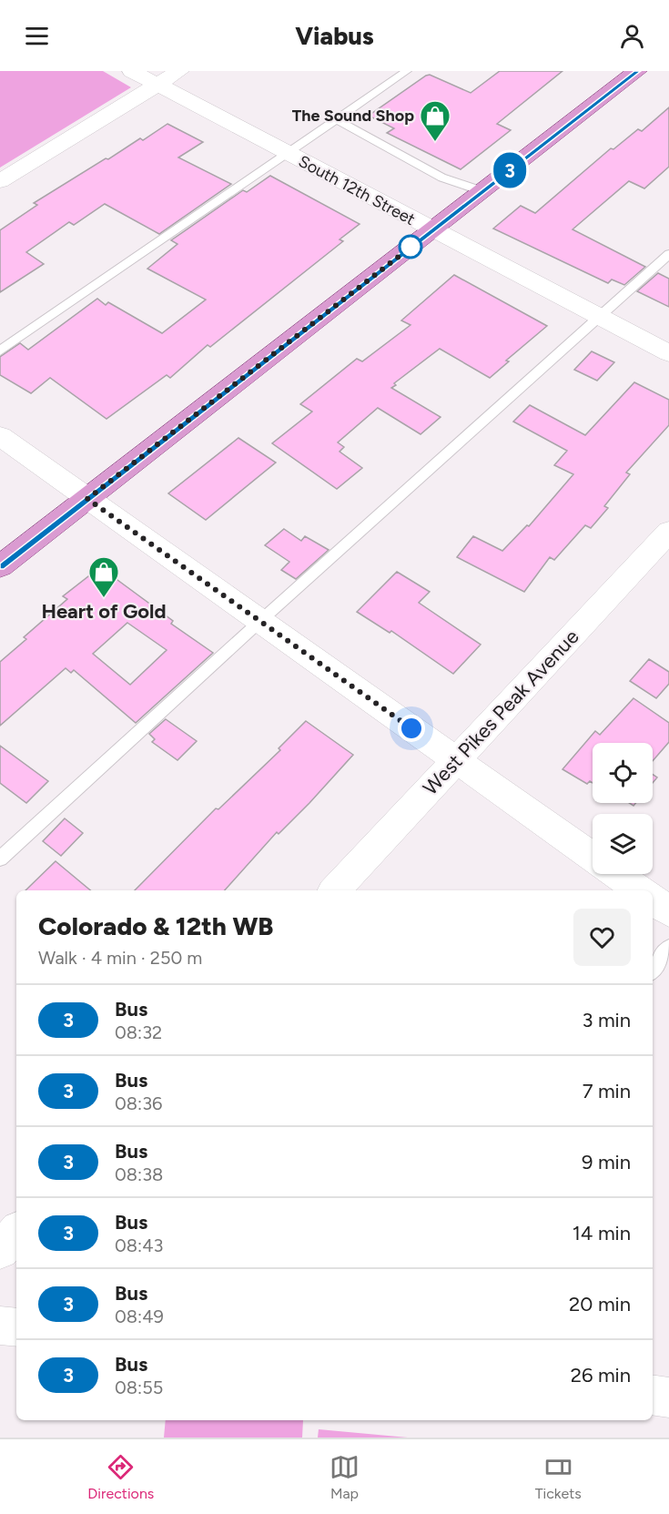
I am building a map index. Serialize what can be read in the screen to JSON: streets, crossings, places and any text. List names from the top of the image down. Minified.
{"streets":{"street":["South 12th Street","West Pikes Peak Avenue"]},"places":{"shop":["The Sound Shop","Heart of Gold"]},"lines":["bus line 3"],"page":{"header":"Viabus","on_map":"3","heading":["Colorado & 12th WB","Walk · 4 min · 250 m"],"list":[{"mark":"3","name":"Bus","note":"08:32","value":"3 min"},{"mark":"3","name":"Bus","note":"08:36","value":"7 min"},{"mark":"3","name":"Bus","note":"08:38","value":"9 min"},{"mark":"3","name":"Bus","note":"08:43","value":"14 min"},{"mark":"3","name":"Bus","note":"08:49","value":"20 min"},{"mark":"3","name":"Bus","note":"08:55","value":"26 min"}],"tabs":["Directions","Map","Tickets"]}}
